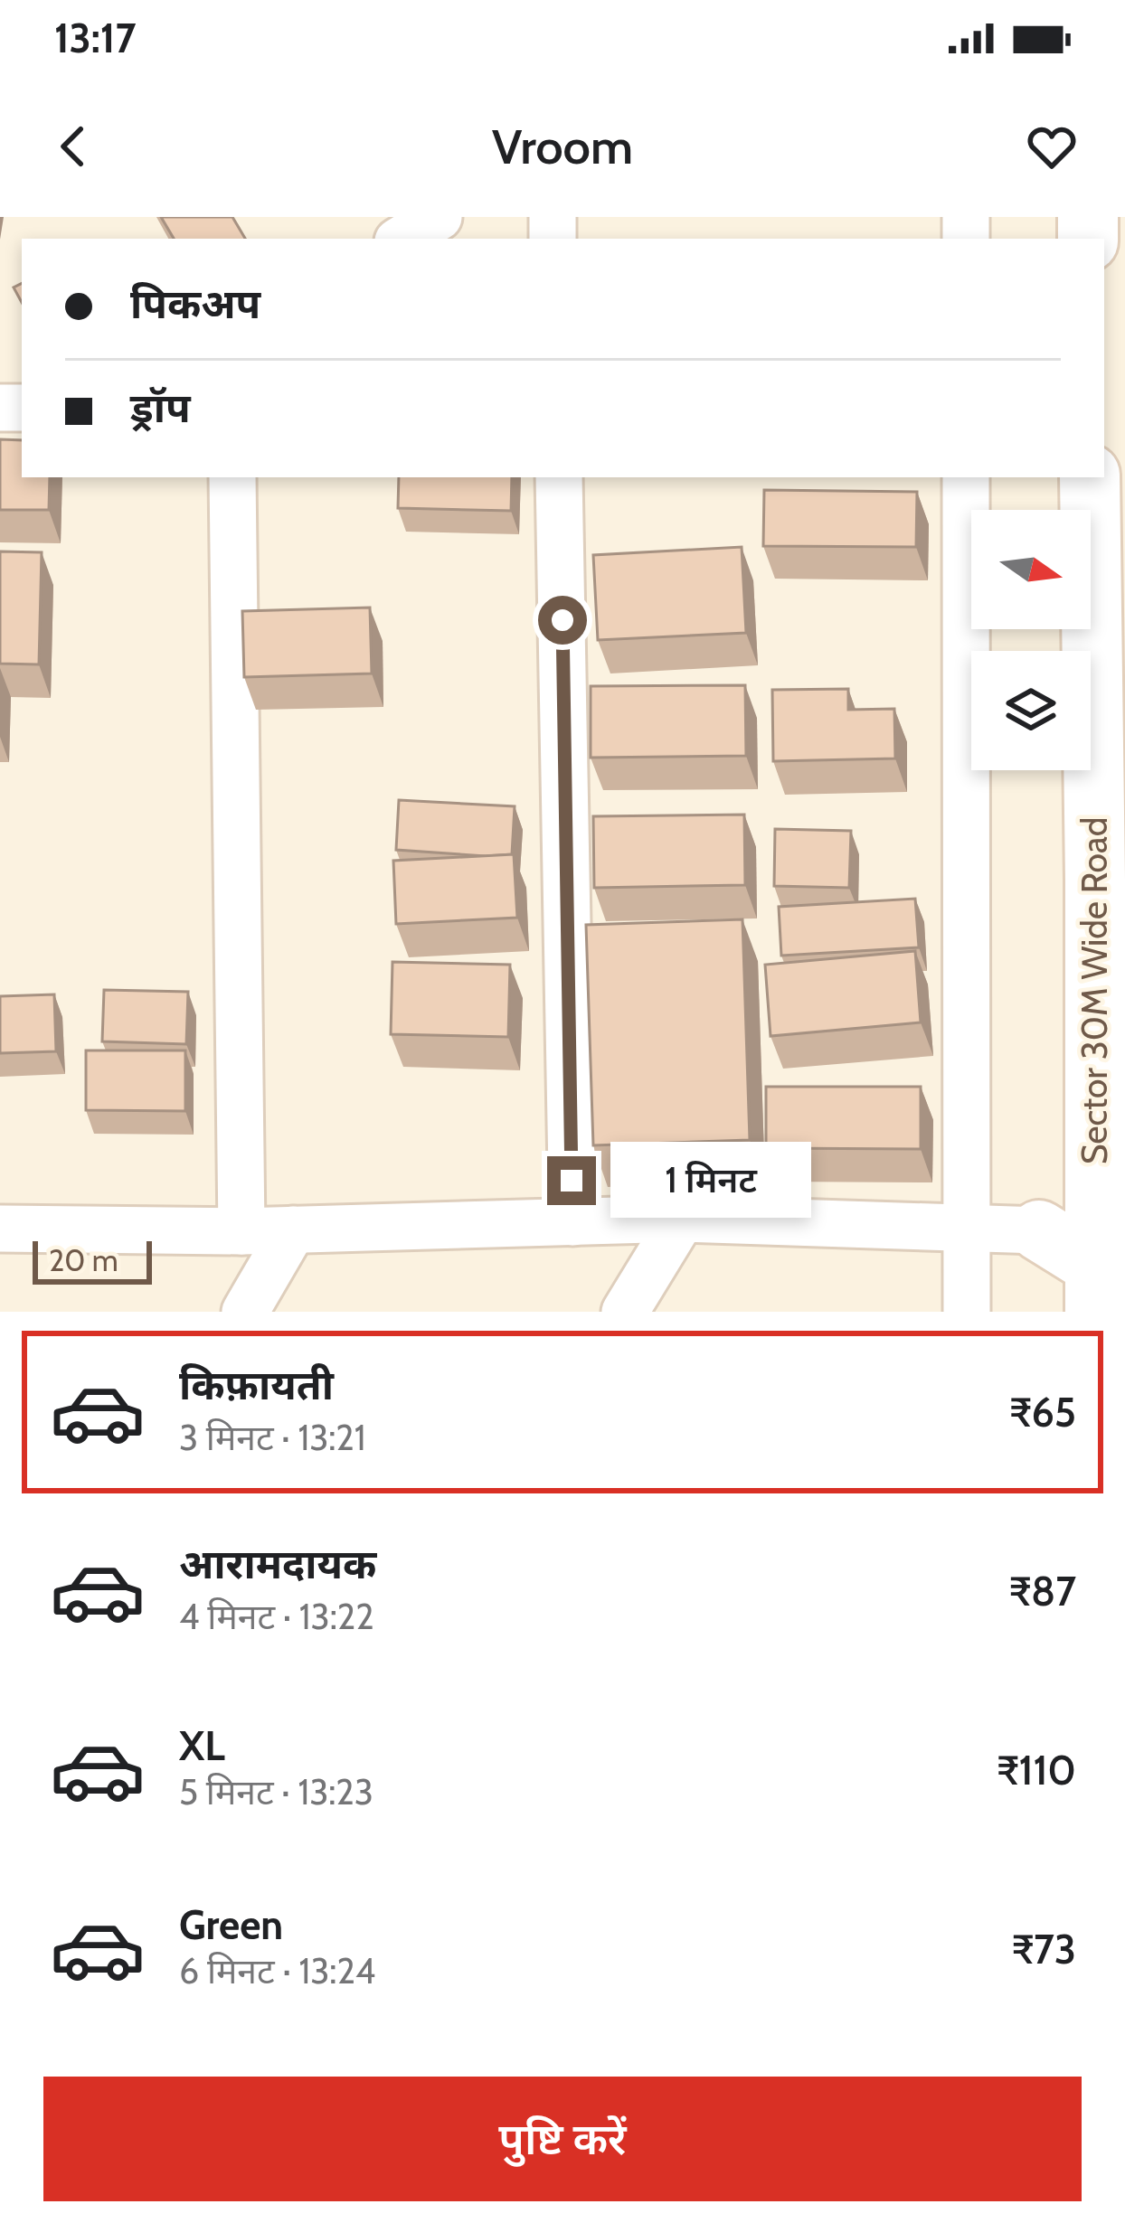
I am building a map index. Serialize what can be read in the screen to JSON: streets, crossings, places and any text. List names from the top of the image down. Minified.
{"streets":{"main road":["Sector 30M Wide Road"]},"scale_bar":"20 m","north":"right","page":{"status":"13:17","header":"Vroom","banner":["पिकअप","ड्रॉप"],"bubble":"1 मिनट","scale":"20 m","list":[{"name":"किफ़ायती","note":"3 मिनट · 13:21","value":"₹65"},{"name":"आरामदायक","note":"4 मिनट · 13:22","value":"₹87"},{"name":"XL","note":"5 मिनट · 13:23","value":"₹110"},{"name":"Green","note":"6 मिनट · 13:24","value":"₹73"}],"buttons":"पुष्टि करें"}}
